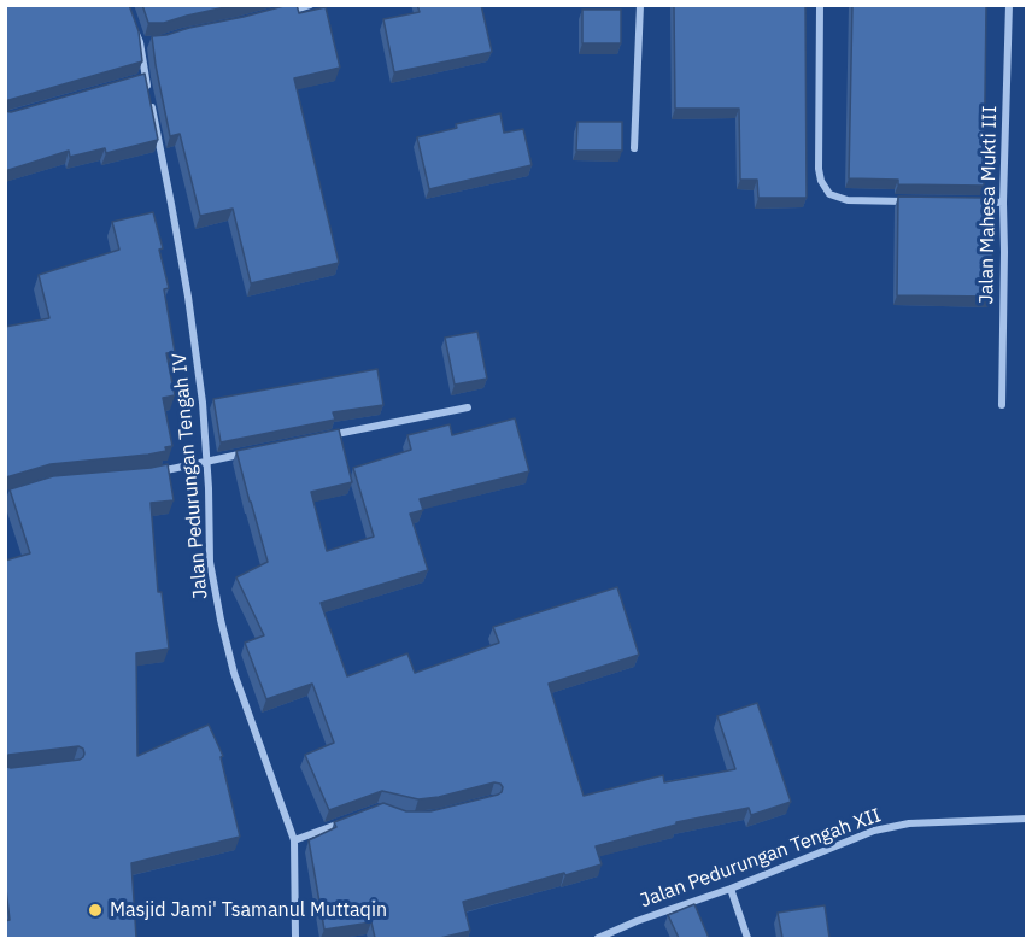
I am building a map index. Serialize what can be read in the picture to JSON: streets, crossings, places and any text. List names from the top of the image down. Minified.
{"streets":{"street":["Jalan Mahesa Mukti III","Jalan Pedurungan Tengah IV","Jalan Pedurungan Tengah XII"]},"places":["Masjid Jami' Tsamanul Muttaqin"]}
